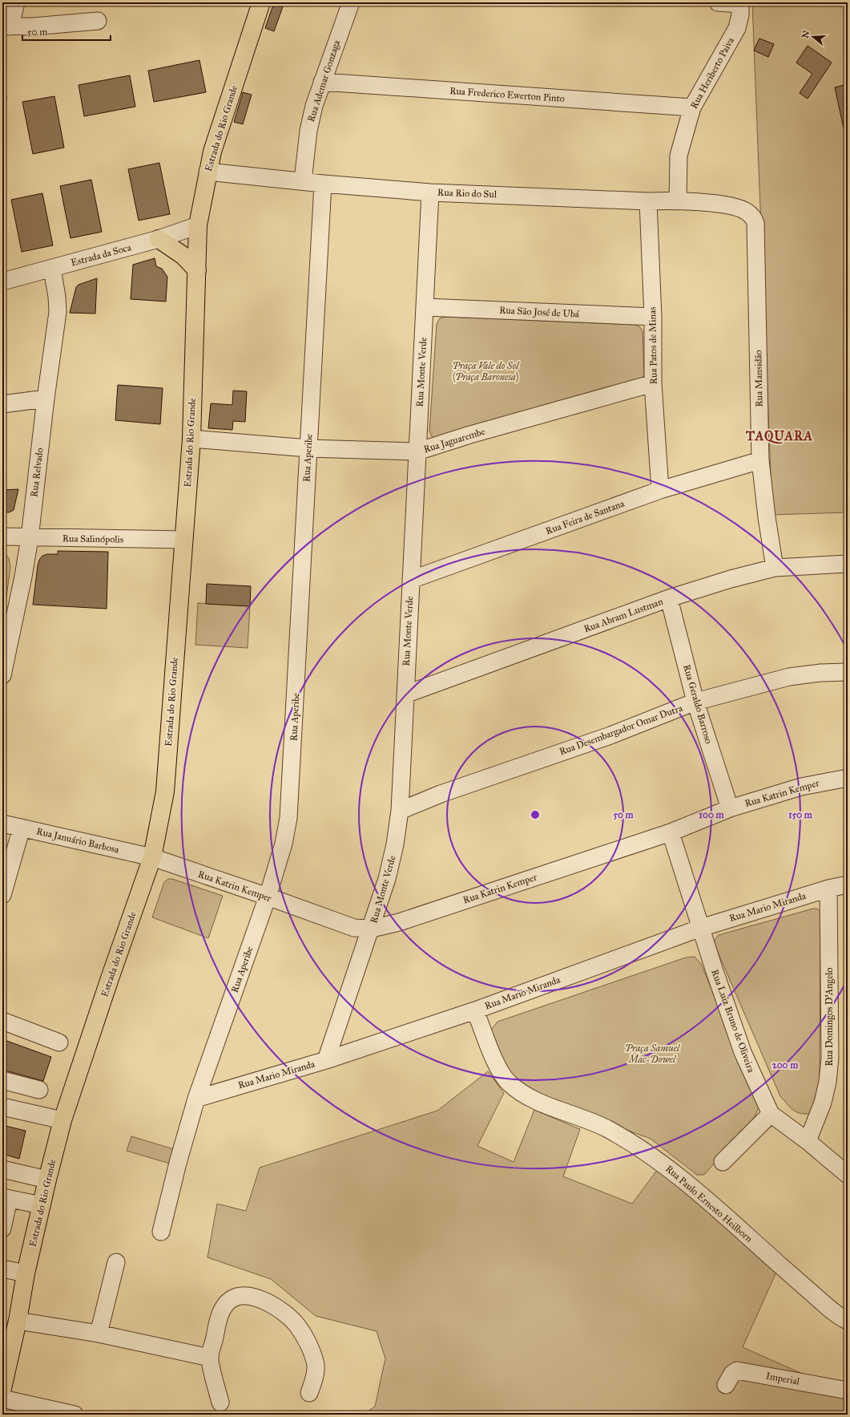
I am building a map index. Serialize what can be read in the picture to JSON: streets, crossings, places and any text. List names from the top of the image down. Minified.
{"streets":{"main road":["Estrada do Rio Grande"],"street":["Rua Heriberto Paiva","Rua Ademar Gonzaga","Rua Frederico Ewerton Pinto","Rua Rio do Sul","Estrada da Soca","Rua São José de Ubá","Rua Patos de Minas","Rua Monte Verde","Rua Mansidão","Rua Jaguarembe","Rua Aperibe","Rua Relvado","Rua Feira de Santana","Rua Salinópolis","Rua Abram Lustman","Rua Geraldo Barroso","Rua Desembargador Omar Dutra","Rua Katrin Kemper","Rua Januário Barbosa","Rua Mario Miranda","Rua Domingos D'Angelo","Rua Luiz Bruno de Oliveira","Rua Paulo Ernesto Heilborn","Imperial"]},"crossings":[["Rua Heriberto Paiva","Rua Frederico Ewerton Pinto"],["Rua Heriberto Paiva","Rua Rio do Sul"],["Rua Ademar Gonzaga","Rua Frederico Ewerton Pinto"],["Rua Ademar Gonzaga","Rua Rio do Sul"],["Estrada do Rio Grande","Rua Rio do Sul"],["Estrada do Rio Grande","Estrada da Soca"],["Estrada do Rio Grande","Rua Jaguarembe"],["Estrada do Rio Grande","Rua Salinópolis"],["Estrada do Rio Grande","Rua Katrin Kemper"],["Estrada do Rio Grande","Rua Januário Barbosa"],["Rua Rio do Sul","Rua Patos de Minas"],["Rua Rio do Sul","Rua Monte Verde"],["Rua Rio do Sul","Rua Mansidão"],["Rua Rio do Sul","Rua Aperibe"],["Estrada da Soca","Rua Relvado"],["Rua São José de Ubá","Rua Patos de Minas"],["Rua São José de Ubá","Rua Monte Verde"],["Rua Patos de Minas","Rua Jaguarembe"],["Rua Patos de Minas","Rua Feira de Santana"],["Rua Monte Verde","Rua Jaguarembe"],["Rua Monte Verde","Rua Feira de Santana"],["Rua Monte Verde","Rua Abram Lustman"],["Rua Monte Verde","Rua Desembargador Omar Dutra"],["Rua Monte Verde","Rua Katrin Kemper"],["Rua Monte Verde","Rua Mario Miranda"],["Rua Mansidão","Rua Feira de Santana"],["Rua Mansidão","Rua Abram Lustman"],["Rua Jaguarembe","Rua Aperibe"],["Rua Aperibe","Rua Katrin Kemper"],["Rua Aperibe","Rua Mario Miranda"],["Rua Relvado","Rua Salinópolis"],["Rua Abram Lustman","Rua Geraldo Barroso"],["Rua Geraldo Barroso","Rua Desembargador Omar Dutra"],["Rua Geraldo Barroso","Rua Katrin Kemper"],["Rua Katrin Kemper","Rua Januário Barbosa"],["Rua Katrin Kemper","Rua Luiz Bruno de Oliveira"],["Rua Mario Miranda","Rua Domingos D'Angelo"],["Rua Mario Miranda","Rua Luiz Bruno de Oliveira"],["Rua Mario Miranda","Rua Paulo Ernesto Heilborn"],["Rua Domingos D'Angelo","Rua Luiz Bruno de Oliveira"]],"districts":["TAQUARA"],"parks":["Praça Vale do Sol (Praça Baronesa)","Praça Samuel Mac-Dowel"],"scale_bar":"50 m","north":"left","rings":["50 m","100 m","150 m","200 m"]}
